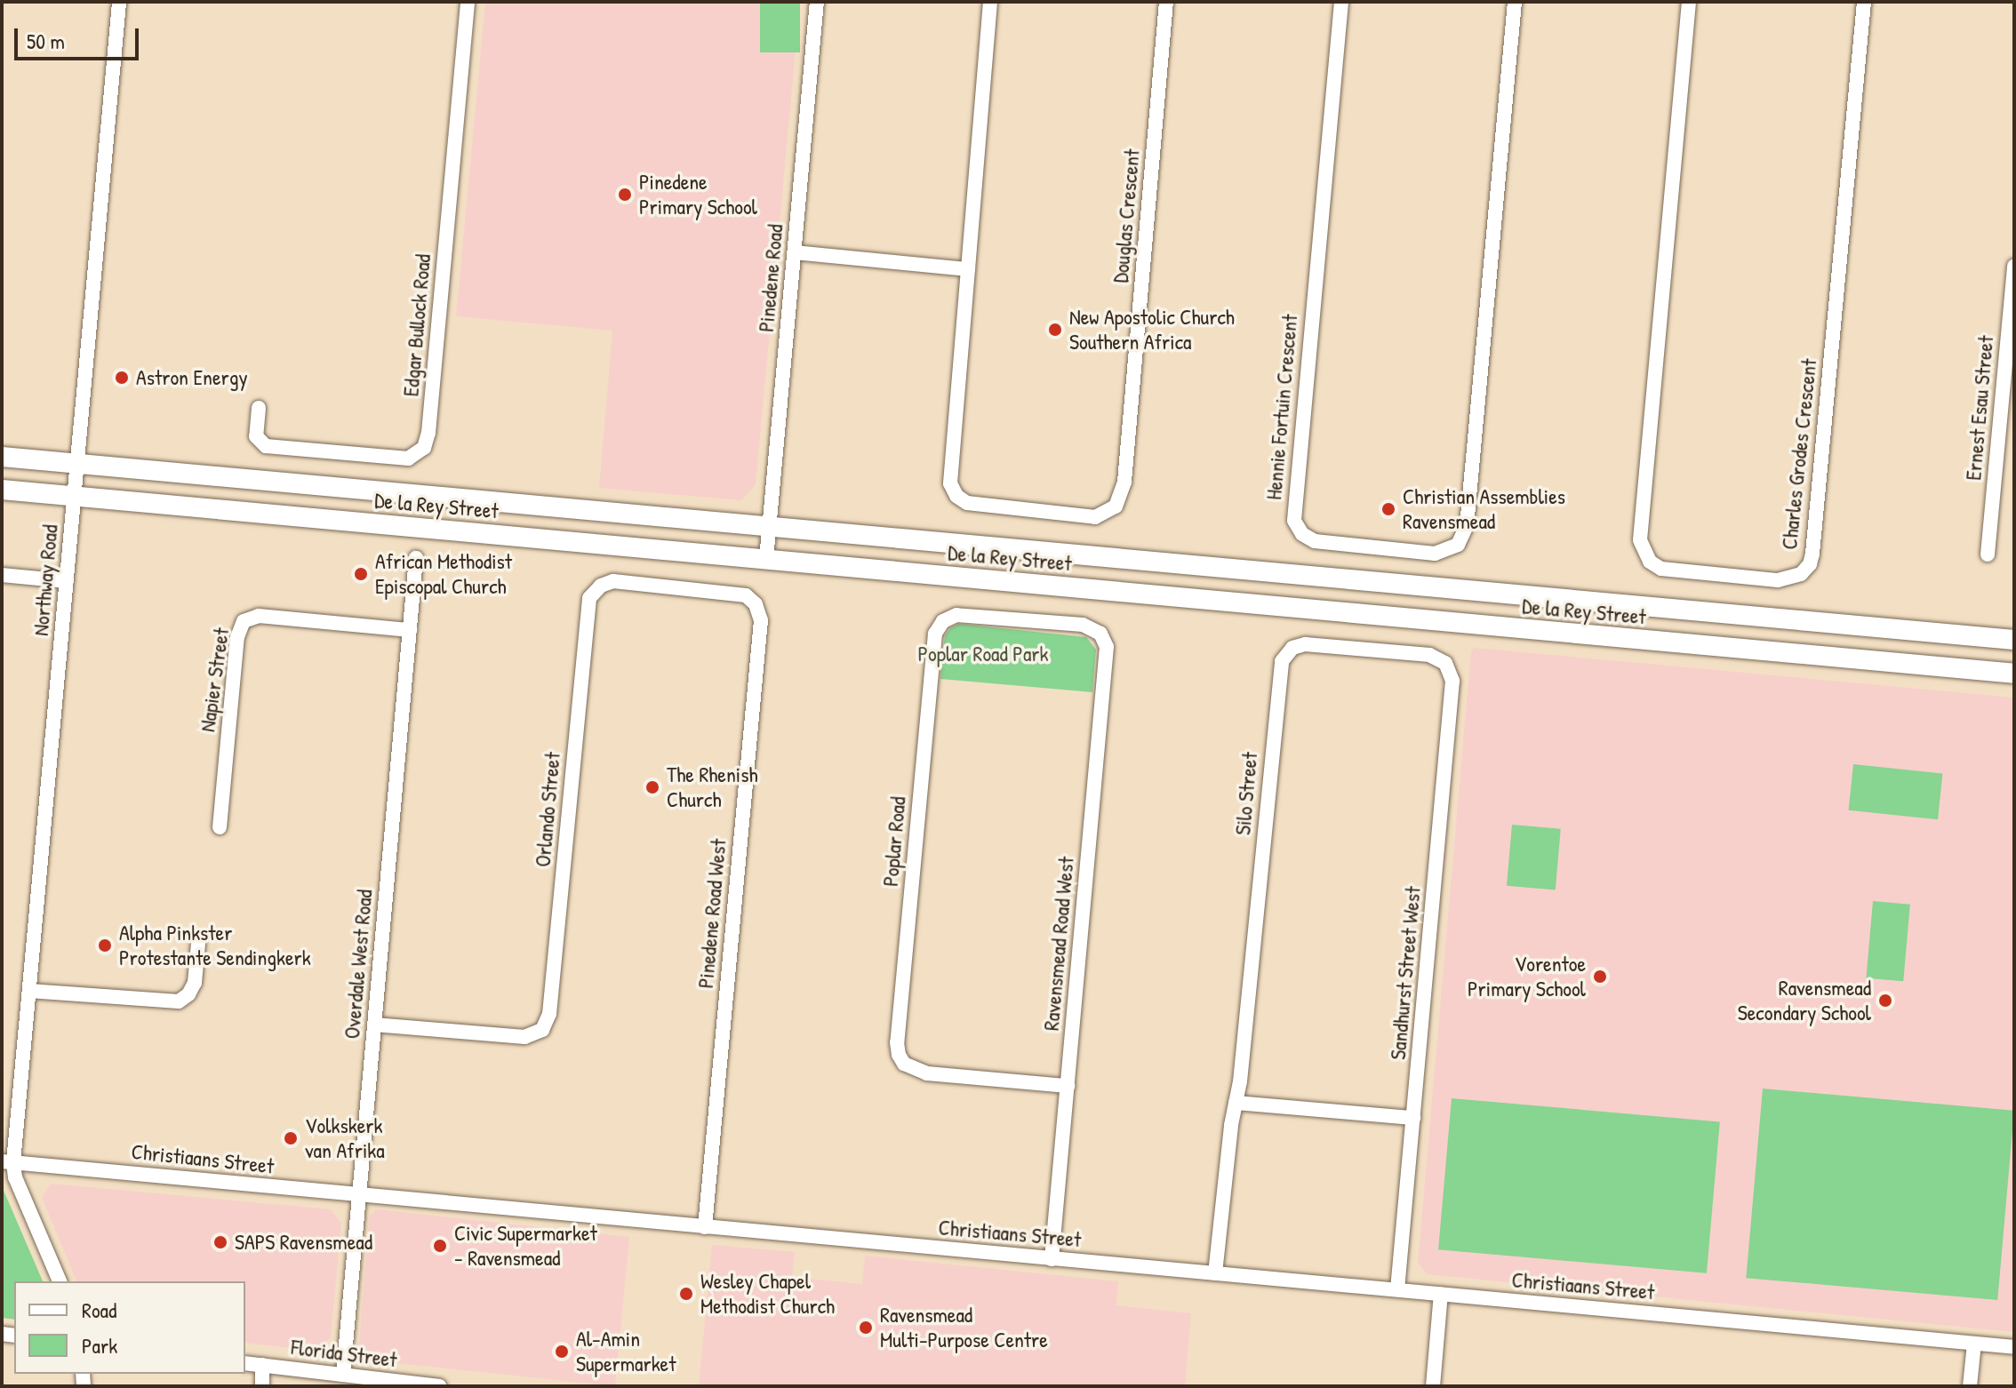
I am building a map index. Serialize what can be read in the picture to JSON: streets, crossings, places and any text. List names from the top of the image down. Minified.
{"streets":{"main road":["De la Rey Street"],"street":["Douglas Crescent","Pinedene Road","Edgar Bullock Road","Hennie Fortuin Crescent","Ernest Esau Street","Charles Grodes Crescent","Northway Road","Napier Street","Silo Street","Orlando Street","Poplar Road","Pinedene Road West","Ravensmead Road West","Overdale West Road","Sandhurst Street West","Christiaans Street","Florida Street"]},"crossings":[["Pinedene Road","De la Rey Street"],["De la Rey Street","Northway Road"],["Northway Road","Christiaans Street"],["Napier Street","Overdale West Road"],["Silo Street","Sandhurst Street West"],["Silo Street","Christiaans Street"],["Orlando Street","Pinedene Road West"],["Orlando Street","Overdale West Road"],["Poplar Road","Ravensmead Road West"],["Pinedene Road West","Christiaans Street"],["Ravensmead Road West","Christiaans Street"],["Overdale West Road","Christiaans Street"],["Overdale West Road","Florida Street"],["Sandhurst Street West","Christiaans Street"]],"parks":["Poplar Road Park"],"places":["Pinedene Primary School","New Apostolic Church Southern Africa","Astron Energy","Christian Assemblies Ravensmead","African Methodist Episcopal Church","The Rhenish Church","Alpha Pinkster Protestante Sendingkerk","Vorentoe Primary School","Ravensmead Secondary School","Volkskerk van Afrika","SAPS Ravensmead","Civic Supermarket - Ravensmead","Wesley Chapel Methodist Church","Ravensmead Multi-Purpose Centre","Al-Amin Supermarket"],"legend":["Road","Park"],"scale_bar":"50 m"}
